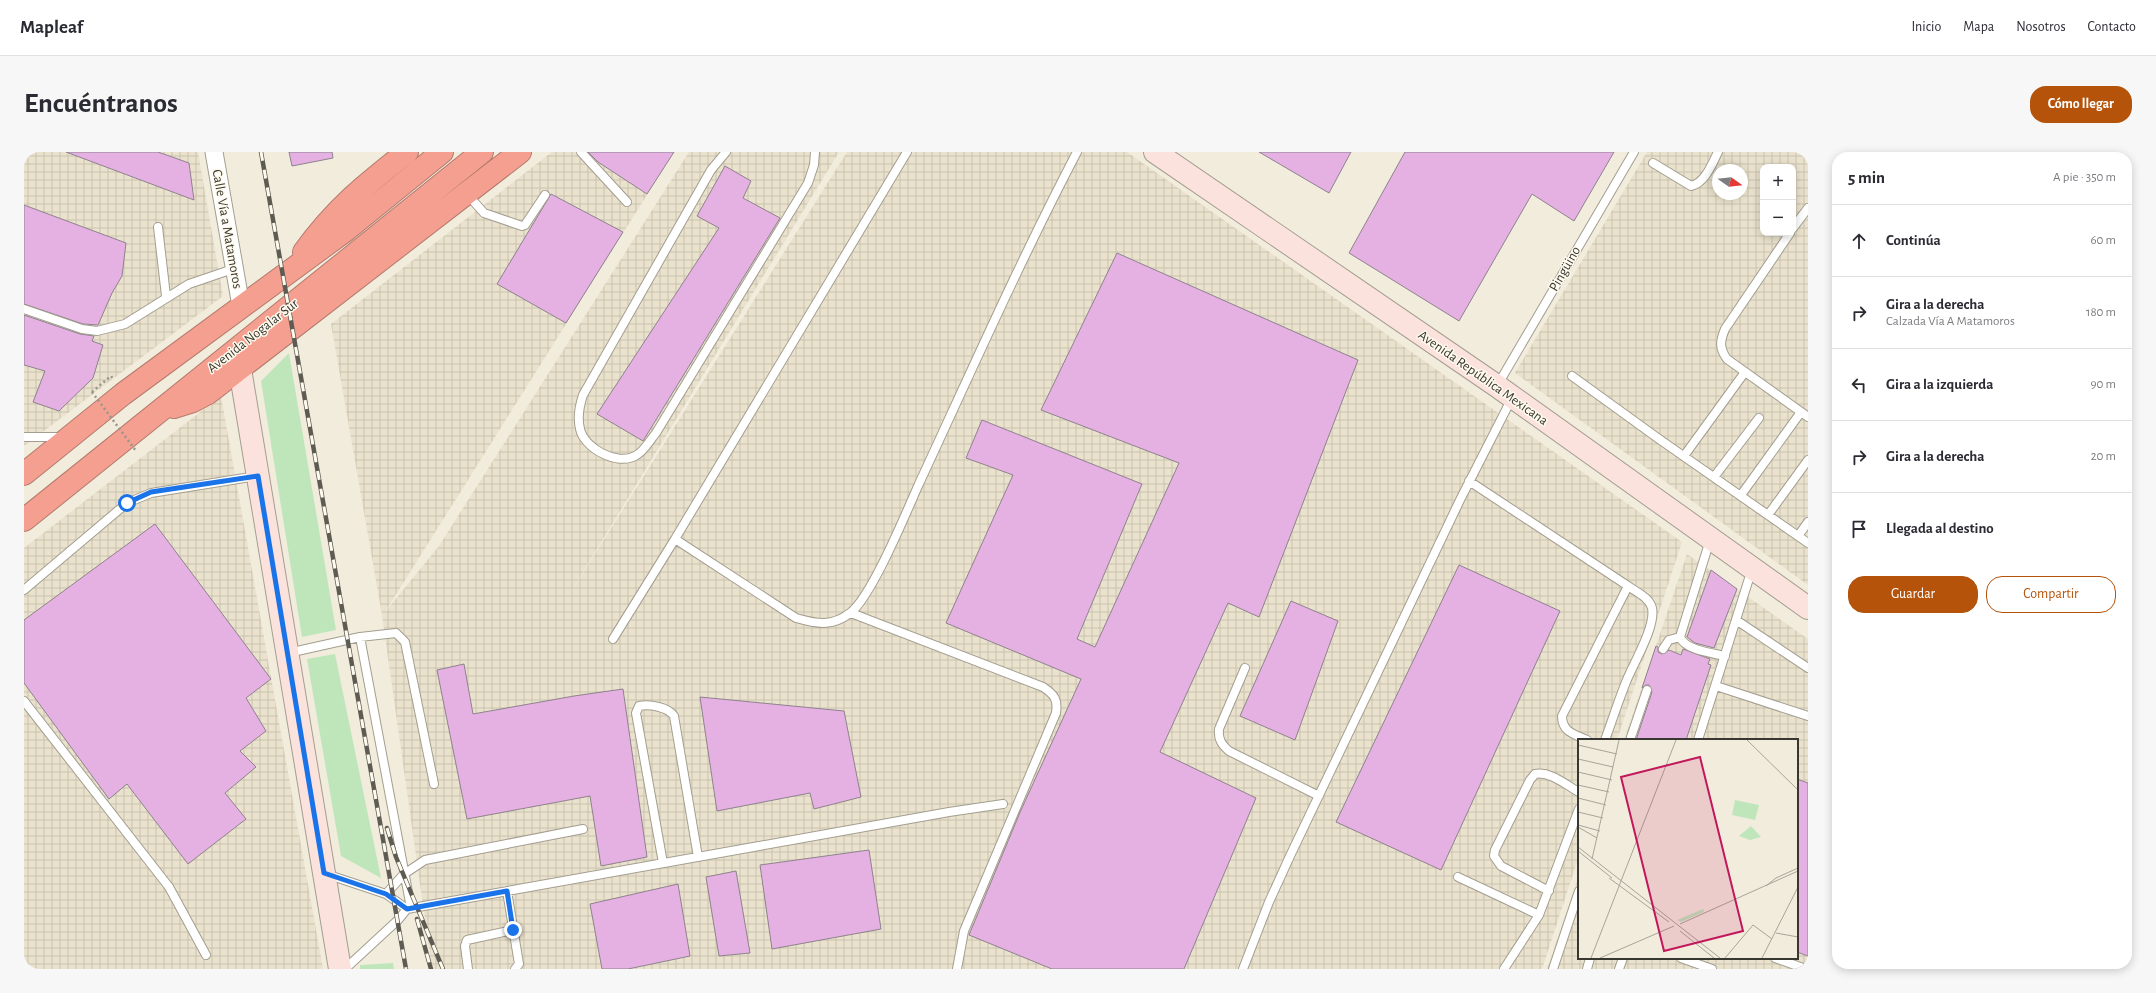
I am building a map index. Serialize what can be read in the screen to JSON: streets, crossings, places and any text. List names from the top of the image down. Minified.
{"streets":{"highway":["Avenida Nogalar Sur"],"street":["Calle Vía a Matamoros","Avenida República Mexicana"],"lane":["Pingüino"]},"crossings":[["Pingüino","Avenida República Mexicana"]],"north":"right","page":{"header":"Mapleaf","nav":["Inicio","Mapa","Nosotros","Contacto"],"buttons":["Cómo llegar",["Guardar","Compartir"]],"title":"Encuéntranos","heading":["5 min","A pie · 350 m"],"map_buttons":["+","−"],"list":[["Continúa","60 m"],["Gira a la derecha","Calzada Vía A Matamoros","180 m"],["Gira a la izquierda","90 m"],["Gira a la derecha","20 m"],"Llegada al destino"]}}
